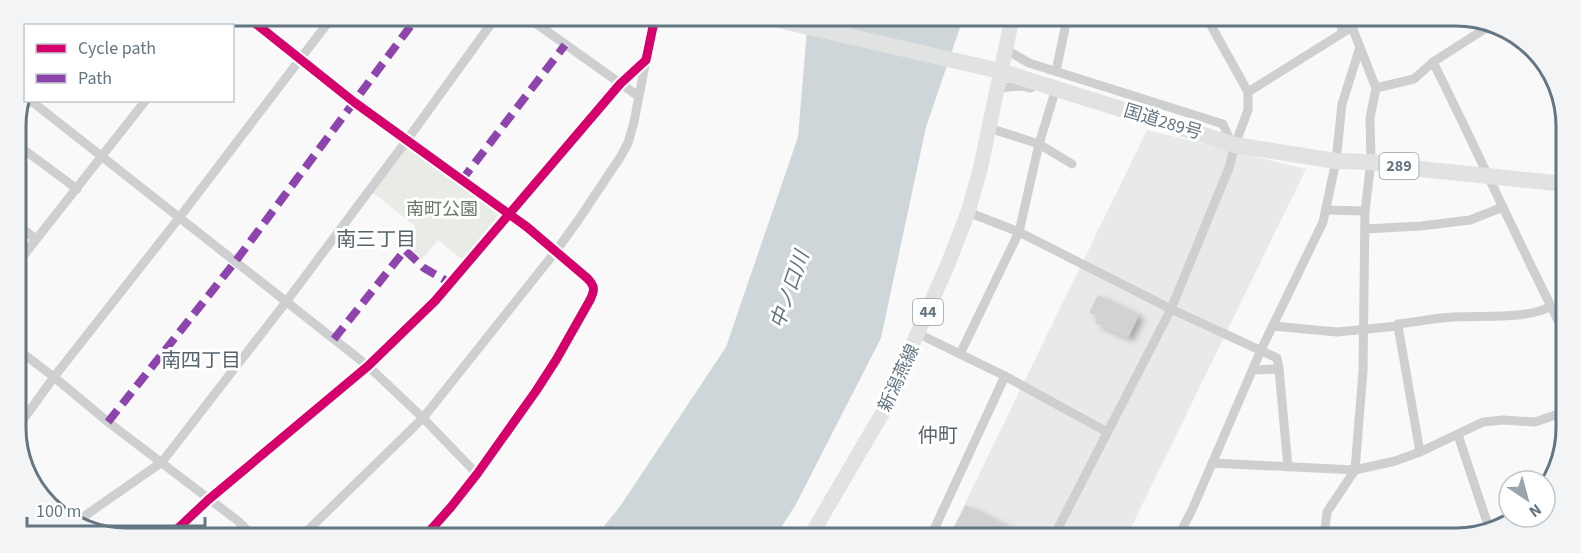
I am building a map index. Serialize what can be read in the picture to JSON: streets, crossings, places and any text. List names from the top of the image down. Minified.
{"streets":{"highway":["国道289号","289"],"main road":["44","新潟燕線"]},"crossings":[["国道289号","新潟燕線"]],"districts":["南三丁目","南四丁目","仲町"],"water":["中ノ口川"],"parks":["南町公園"],"legend":["Cycle path","Path"],"scale_bar":"100 m","north":"bottom right"}
